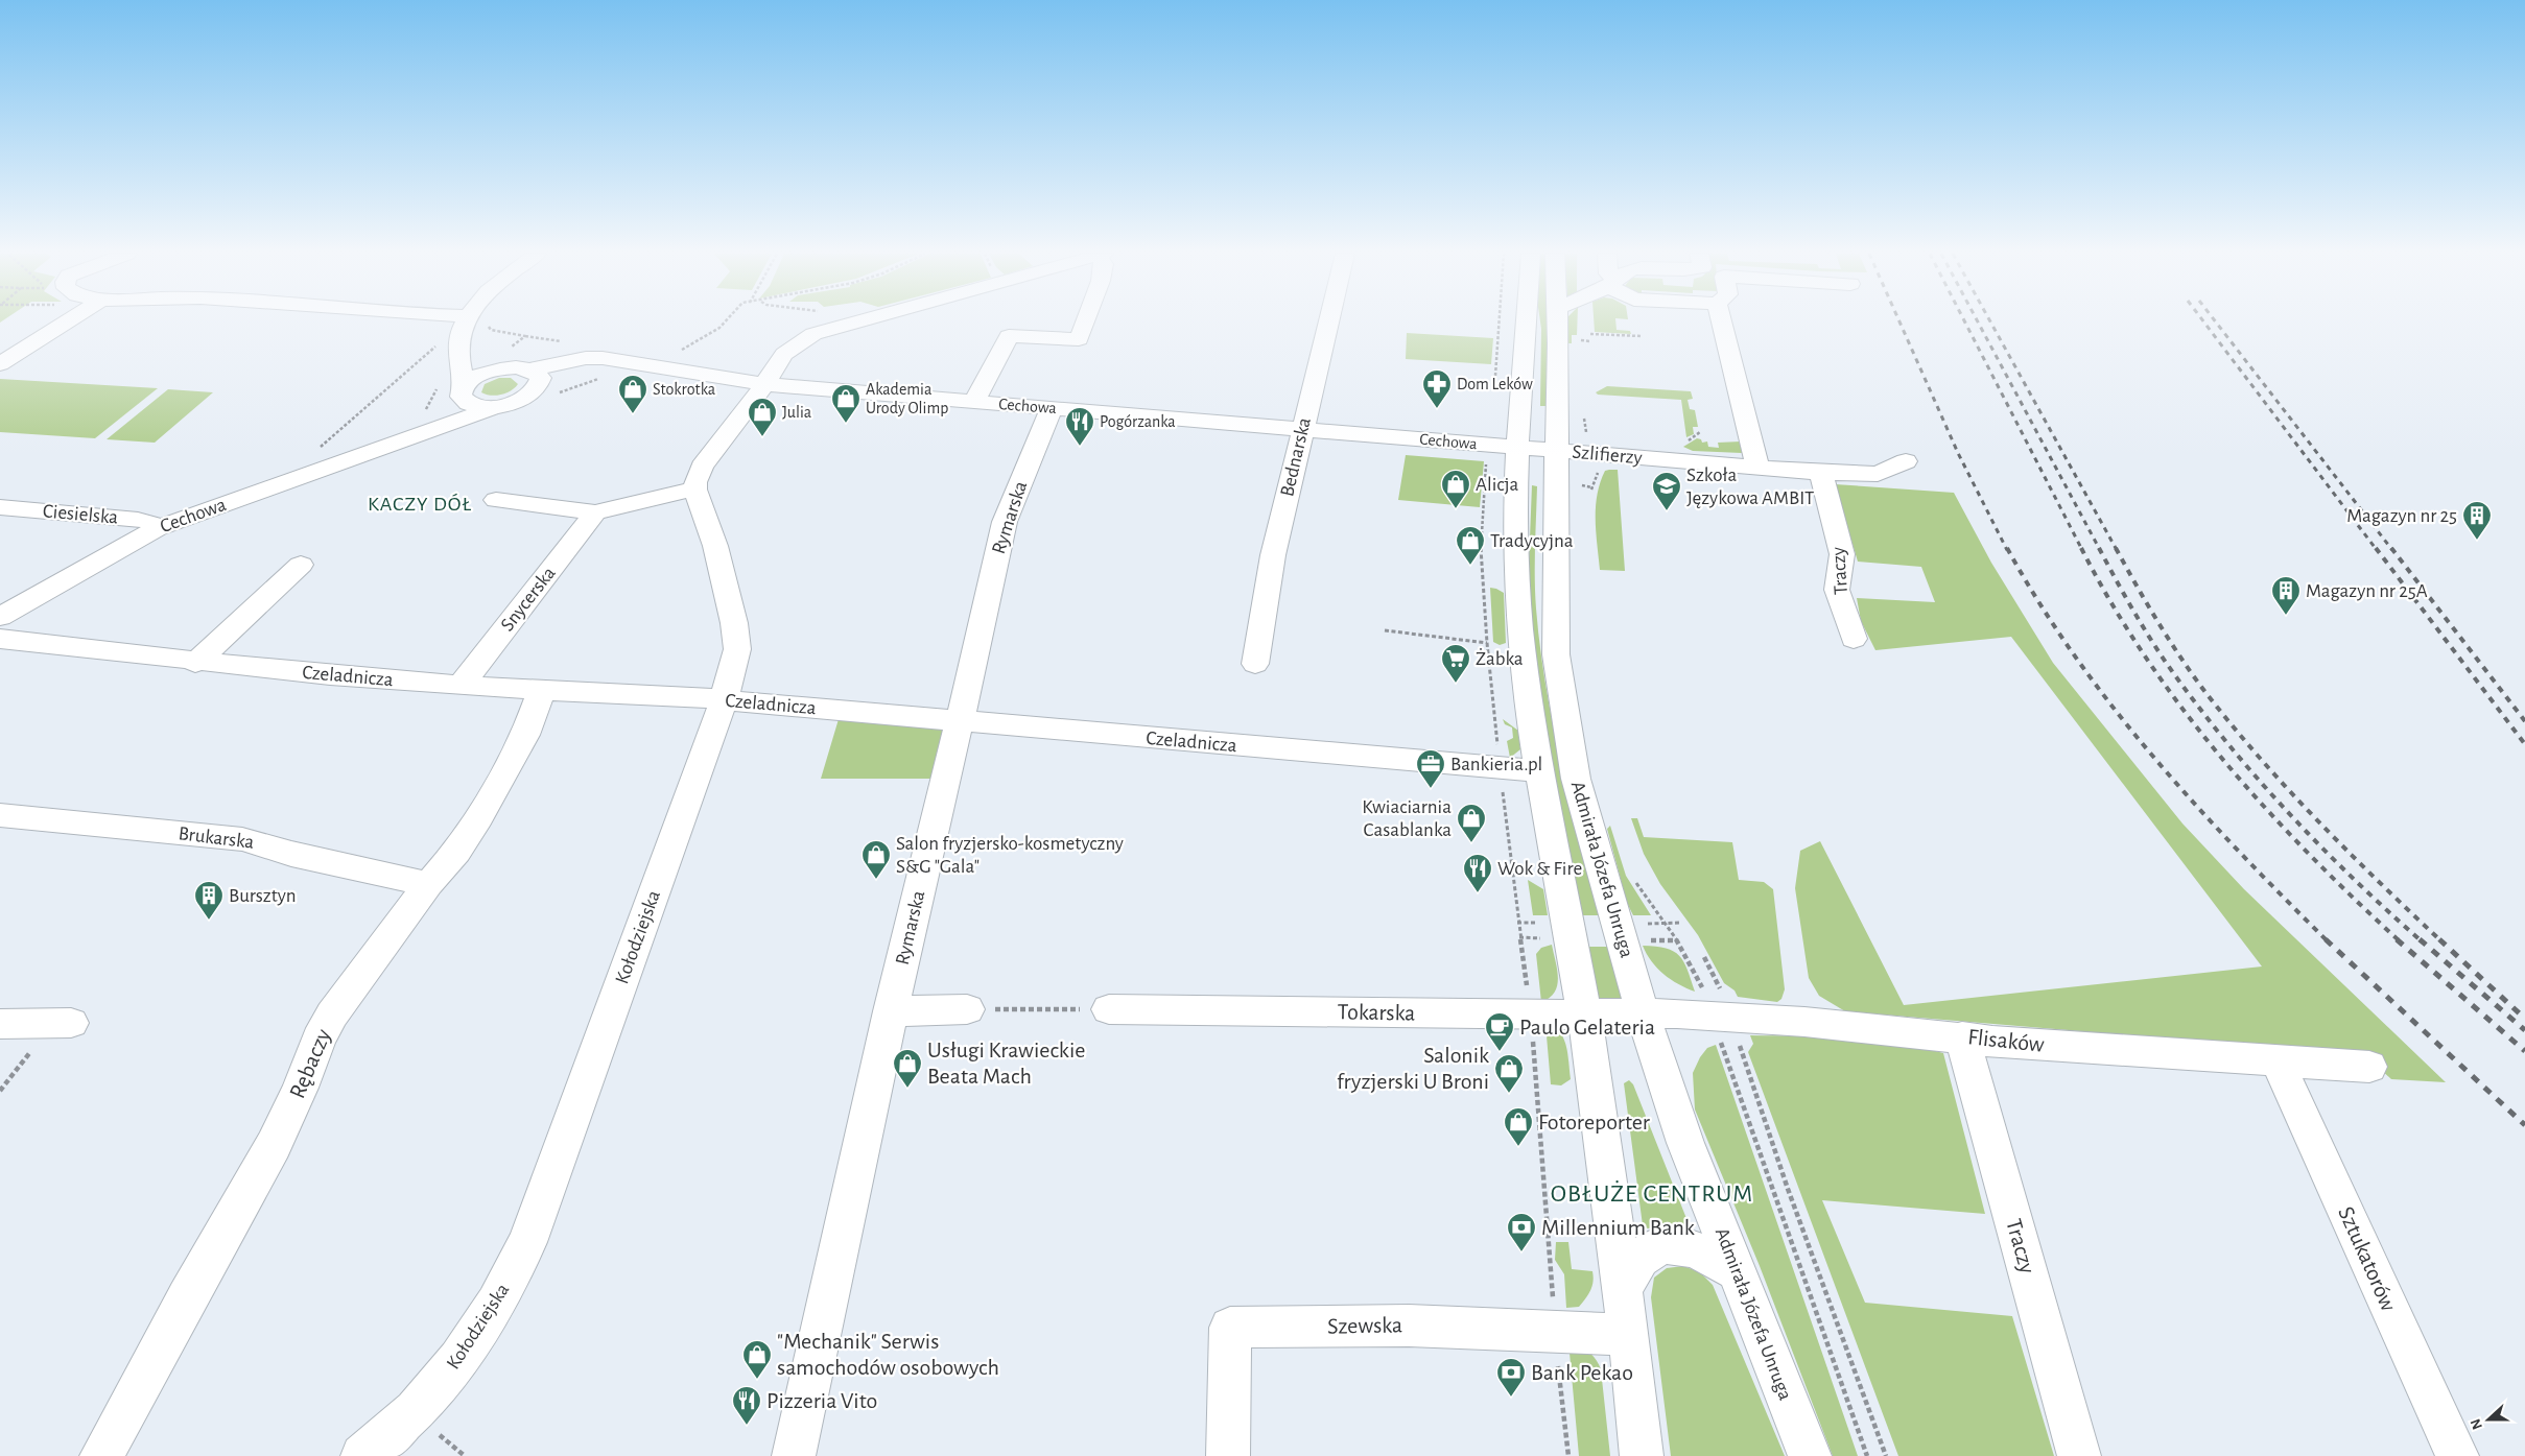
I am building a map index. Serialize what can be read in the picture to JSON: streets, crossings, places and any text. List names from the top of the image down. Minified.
{"streets":{"street":["Cechowa","Szlifierzy","Bednarska","Ciesielska","Rymarska","Traczy","Snycerska","Czeladnicza","Brukarska","Admirała Józefa Unruga","Kołodziejska","Tokarska","Flisaków","Rębaczy","Sztukatorów","Szewska"]},"crossings":[["Cechowa","Szlifierzy"],["Cechowa","Bednarska"],["Cechowa","Ciesielska"],["Cechowa","Rymarska"],["Cechowa","Admirała Józefa Unruga"],["Szlifierzy","Traczy"],["Szlifierzy","Admirała Józefa Unruga"],["Rymarska","Czeladnicza"],["Traczy","Flisaków"],["Snycerska","Czeladnicza"],["Czeladnicza","Admirała Józefa Unruga"],["Czeladnicza","Kołodziejska"],["Czeladnicza","Rębaczy"],["Brukarska","Rębaczy"],["Admirała Józefa Unruga","Tokarska"],["Admirała Józefa Unruga","Flisaków"],["Admirała Józefa Unruga","Szewska"],["Tokarska","Flisaków"],["Flisaków","Sztukatorów"]],"districts":["KACZY DÓŁ","OBŁUŻE CENTRUM"],"places":{"pharmacy":["Dom Leków"],"shop":["Stokrotka","Akademia Urody Olimp","Julia","Alicja","Tradycyjna","Kwiaciarnia Casablanka","Salon fryzjersko-kosmetyczny S&G \"Gala\"","Usługi Krawieckie Beata Mach","Salonik fryzjerski U Broni","Fotoreporter","\"Mechanik\" Serwis samochodów osobowych"],"restaurant":["Pogórzanka","Wok & Fire","Pizzeria Vito"],"school or university":["Szkoła Językowa AMBIT"],"building":["Magazyn nr 25","Magazyn nr 25A","Bursztyn"],"supermarket":["Żabka"],"office":["Bankieria.pl"],"cafe":["Paulo Gelateria"],"bank":["Millennium Bank","Bank Pekao"]},"north":"left"}
